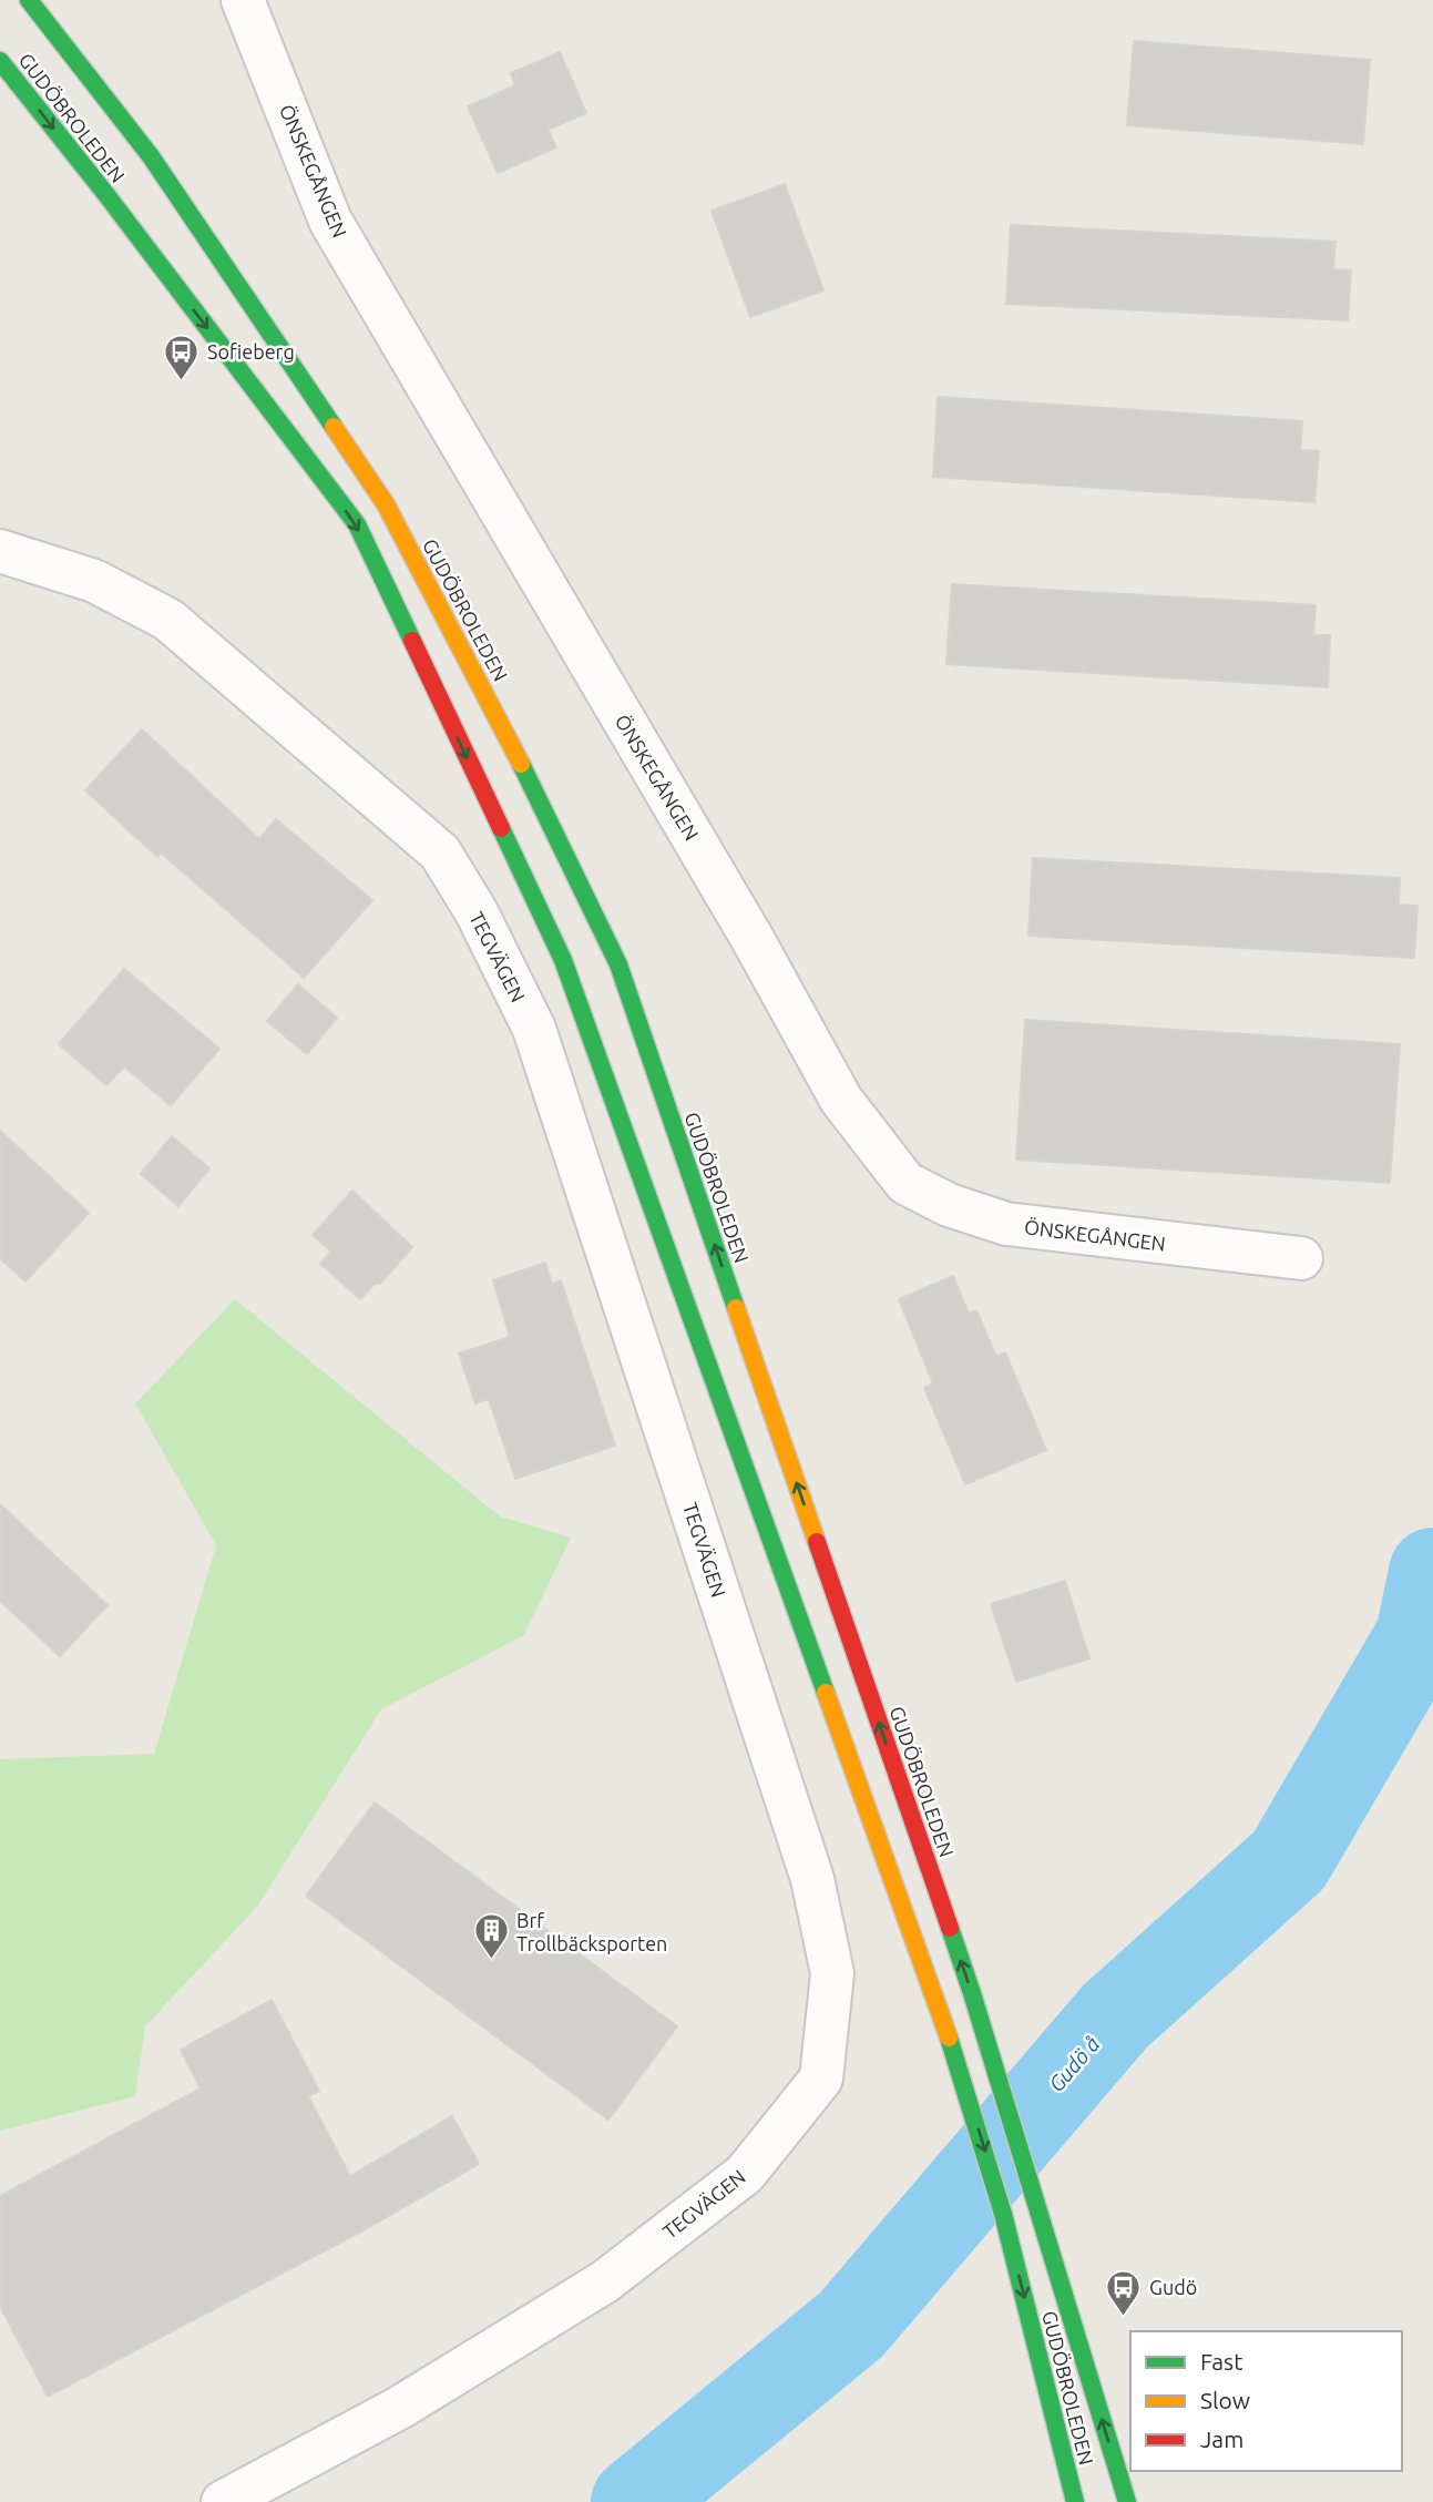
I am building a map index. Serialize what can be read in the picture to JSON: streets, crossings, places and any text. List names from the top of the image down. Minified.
{"streets":{"main road":["GUDÖBROLEDEN"],"street":["ÖNSKEGÅNGEN","TEGVÄGEN"]},"water":["Gudö å"],"places":{"bus stop":["Sofieberg","Gudö"],"building":["Brf Trollbäcksporten"]},"legend":["Fast","Slow","Jam"]}
